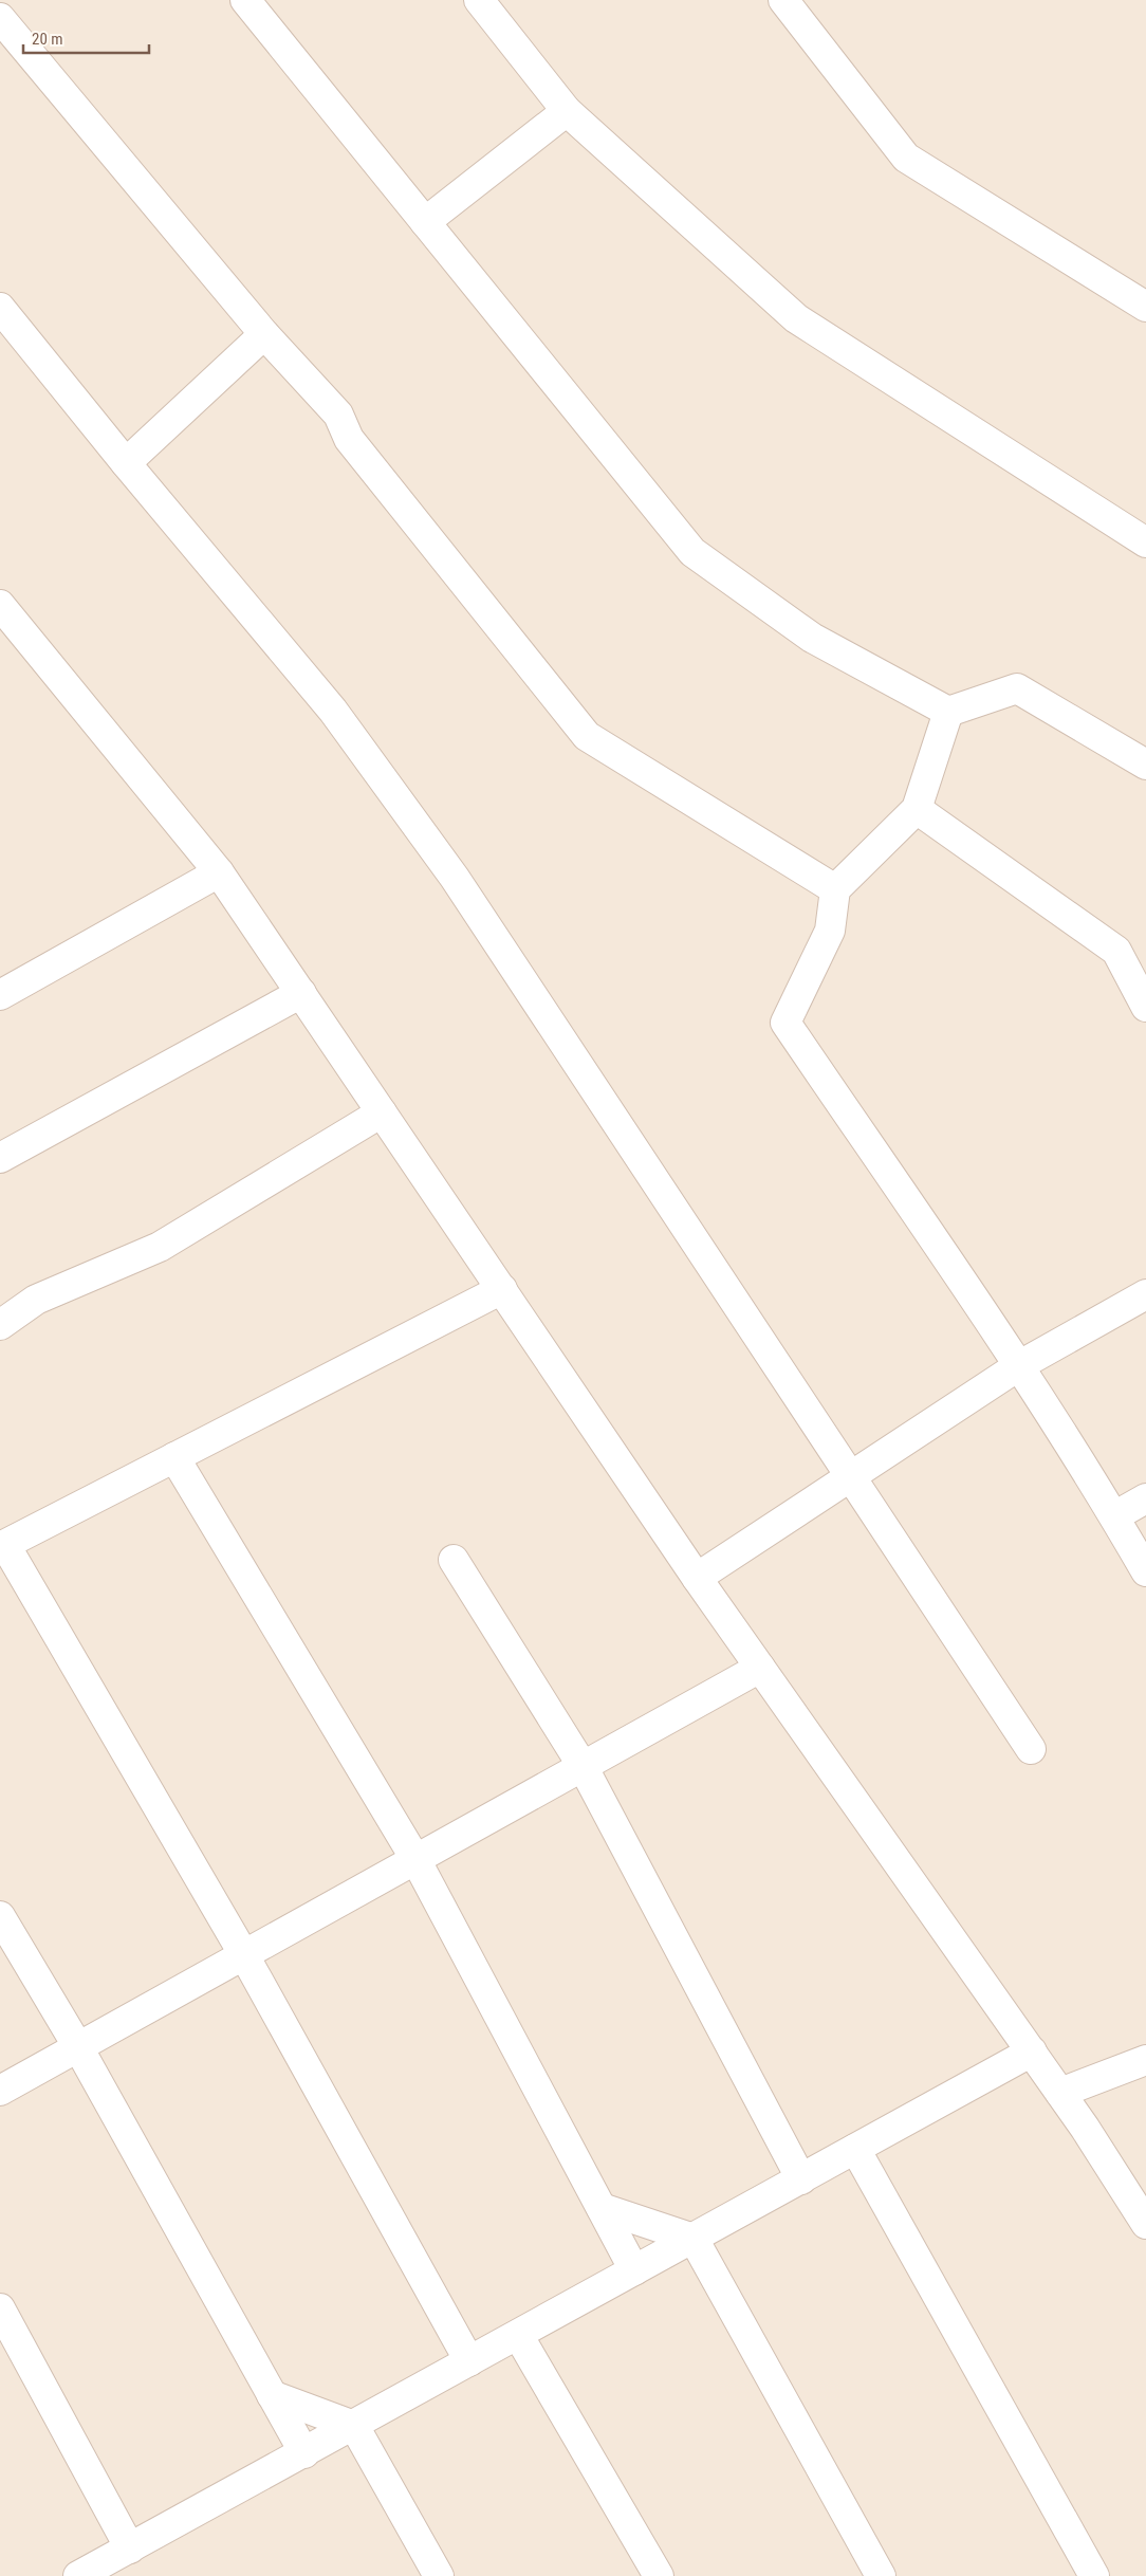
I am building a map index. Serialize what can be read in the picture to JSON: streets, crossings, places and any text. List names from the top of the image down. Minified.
{"scale_bar":"20 m"}
